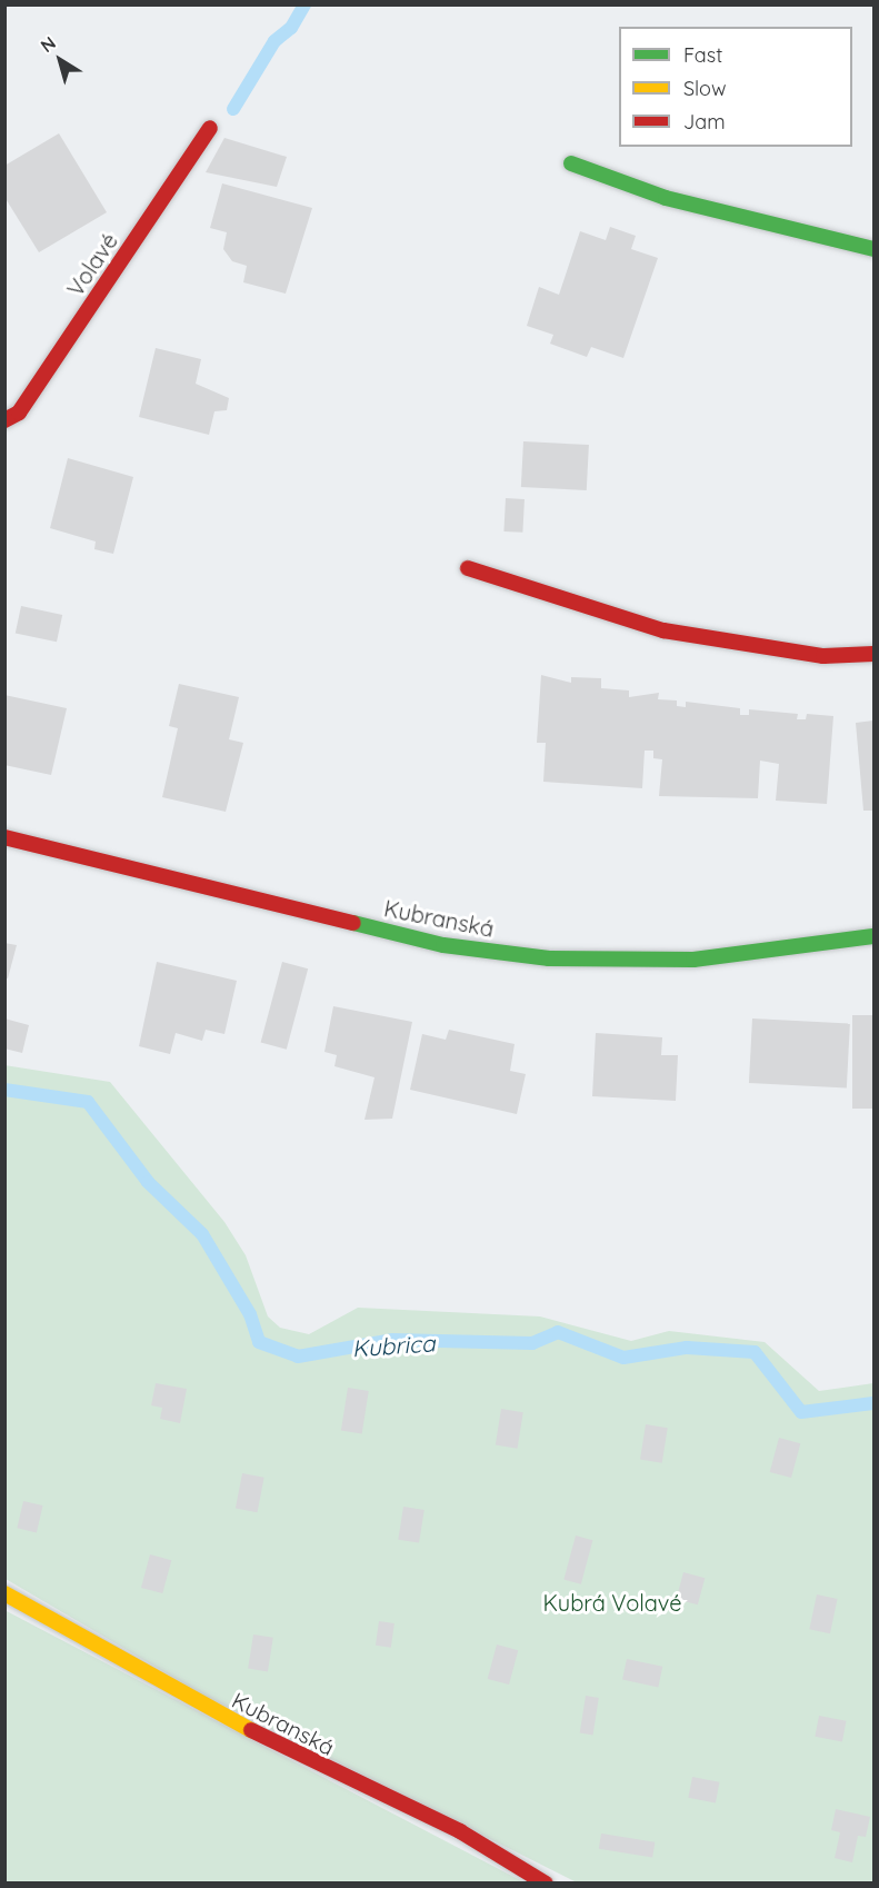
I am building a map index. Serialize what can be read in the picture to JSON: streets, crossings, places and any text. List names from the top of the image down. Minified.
{"streets":{"street":["Volavé","Kubranská"]},"water":["Kubrica"],"parks":["Kubrá Volavé"],"legend":["Fast","Slow","Jam"],"north":"top left"}
